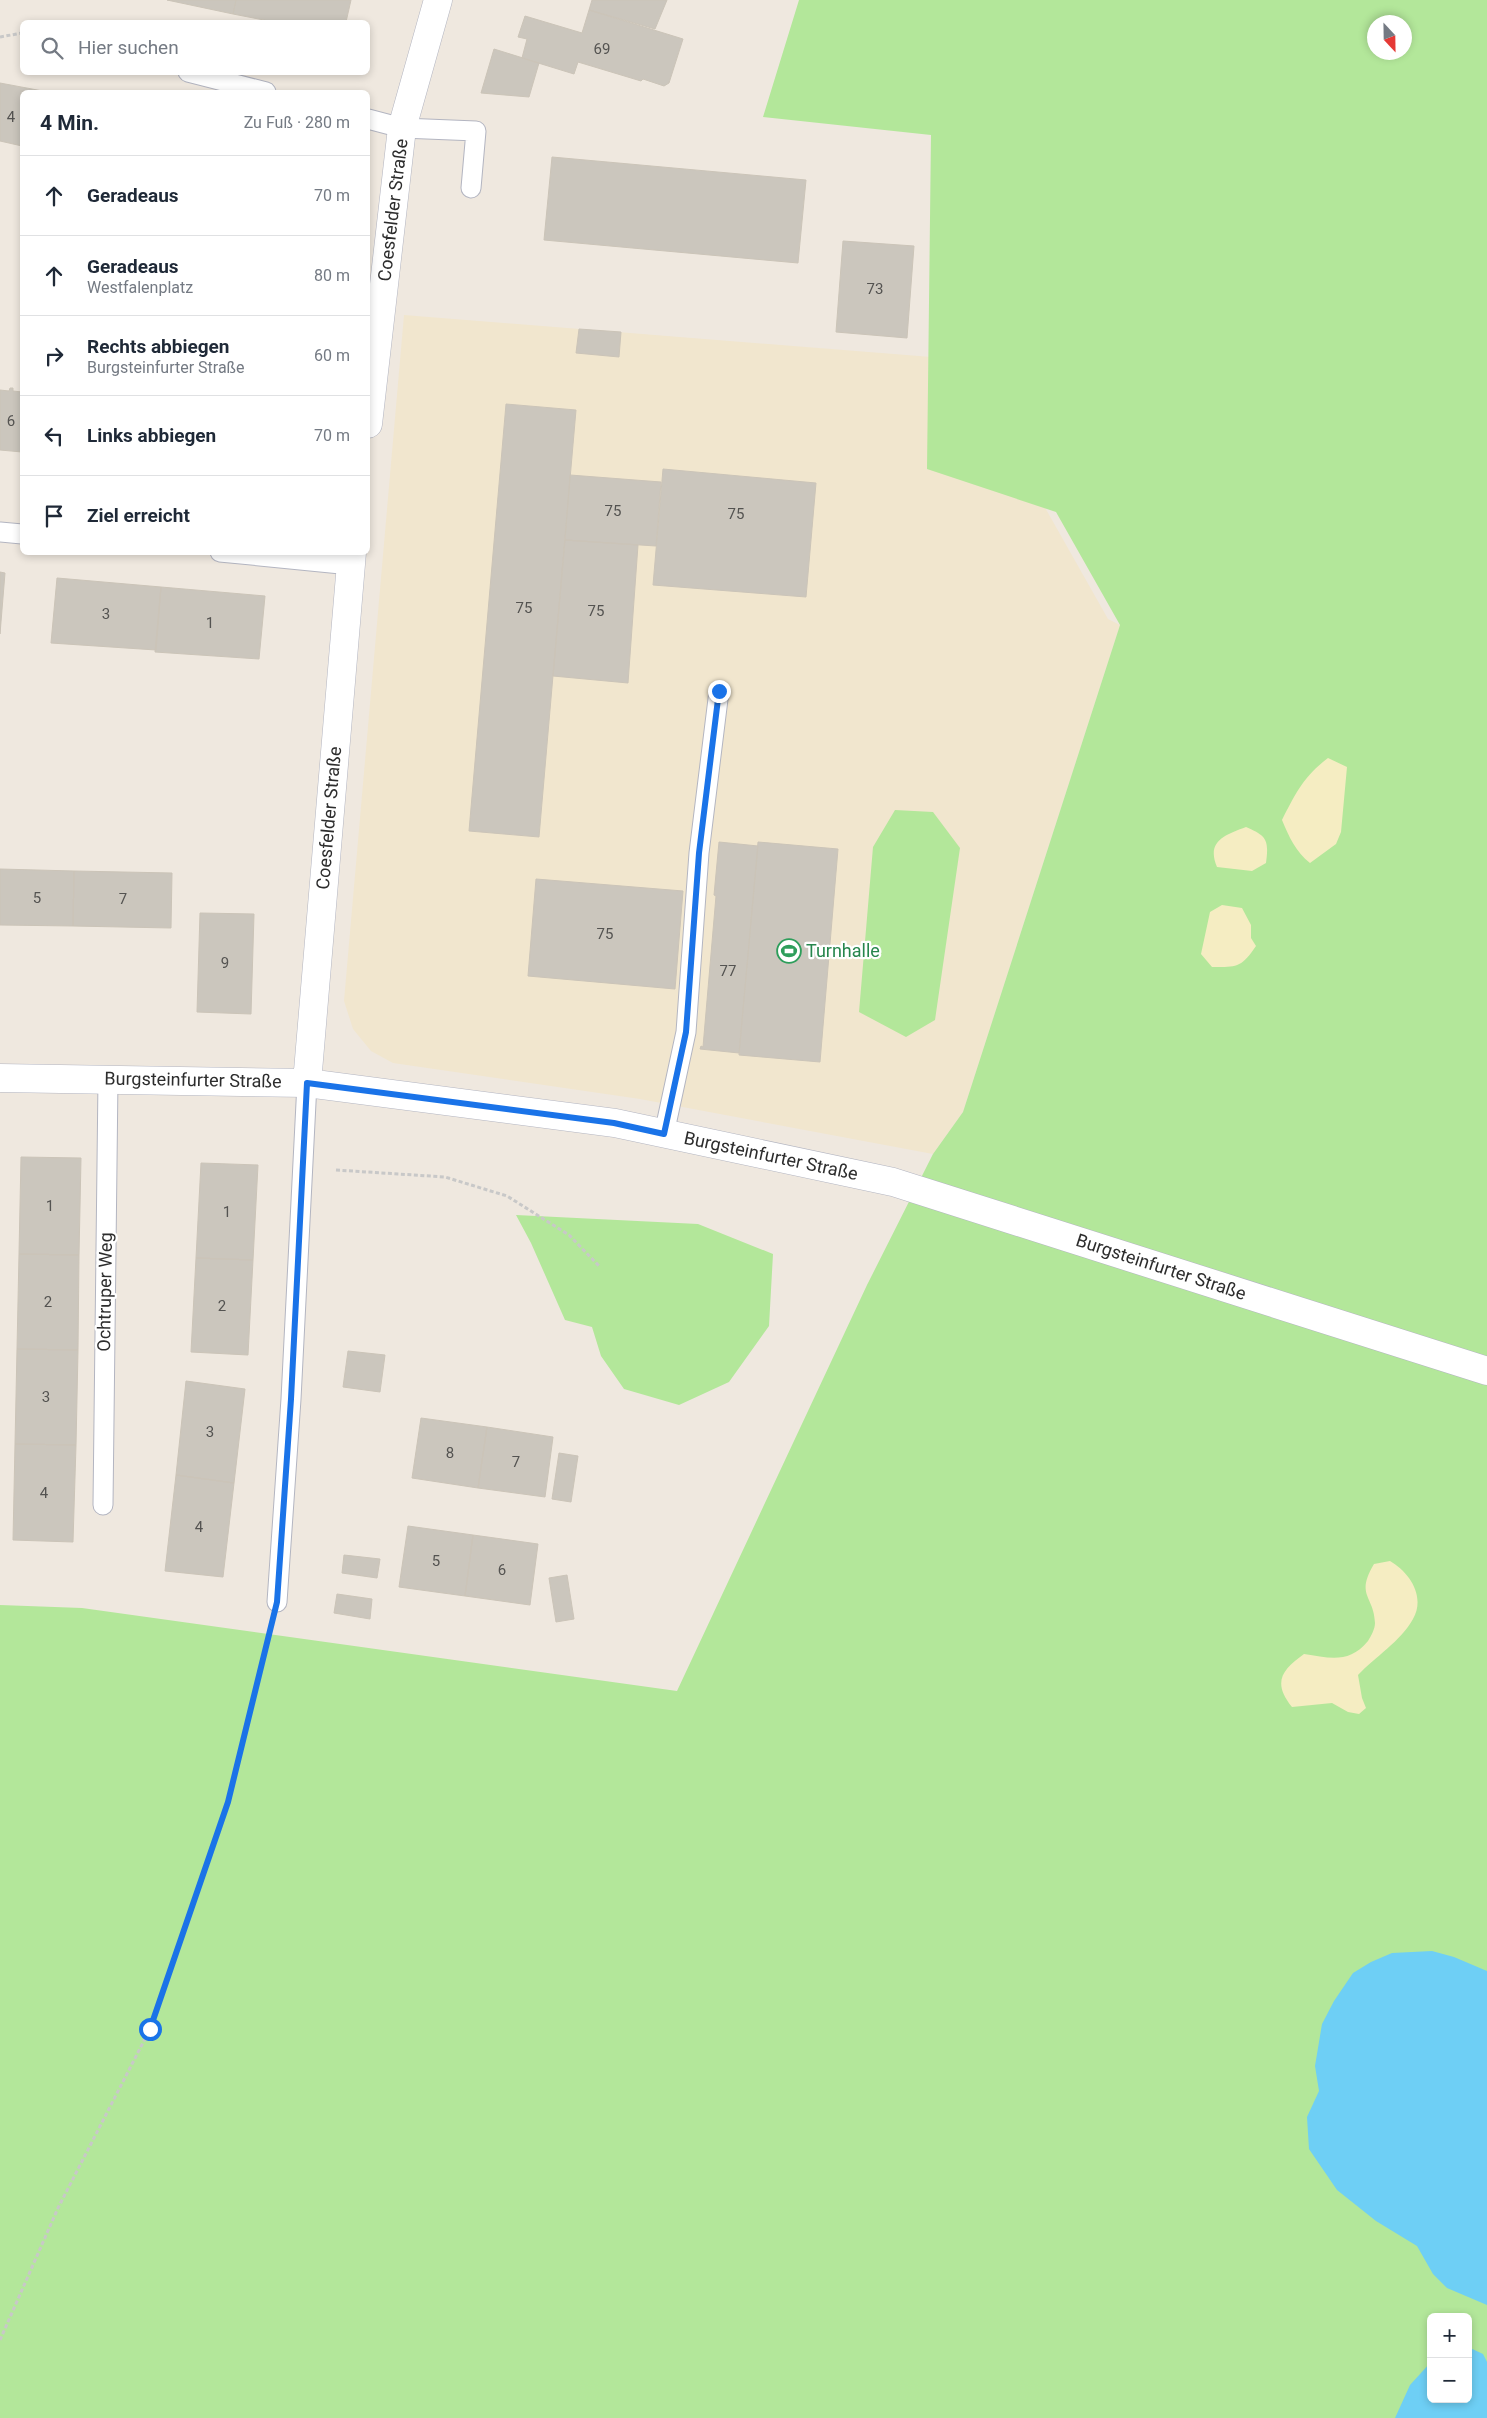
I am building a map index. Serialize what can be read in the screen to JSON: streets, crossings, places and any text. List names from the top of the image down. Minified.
{"streets":{"street":["Coesfelder Straße","Burgsteinfurter Straße"],"lane":["Ochtruper Weg"]},"crossings":[["Coesfelder Straße","Burgsteinfurter Straße"],["Burgsteinfurter Straße","Ochtruper Weg"]],"places":{"sports":["Turnhalle"]},"house_numbers":["69","4","73","6","75","75","75","75","3","1","5","7","75","9","77","1","1","2","2","3","3","8","7","4","4","5","6"],"north":"bottom","page":{"search":"Hier suchen","heading":["4 Min.","Zu Fuß · 280 m"],"list":[["Geradeaus","70 m"],["Geradeaus","Westfalenplatz","80 m"],["Rechts abbiegen","Burgsteinfurter Straße","60 m"],["Links abbiegen","70 m"],"Ziel erreicht"],"map_buttons":["+","−"]}}
